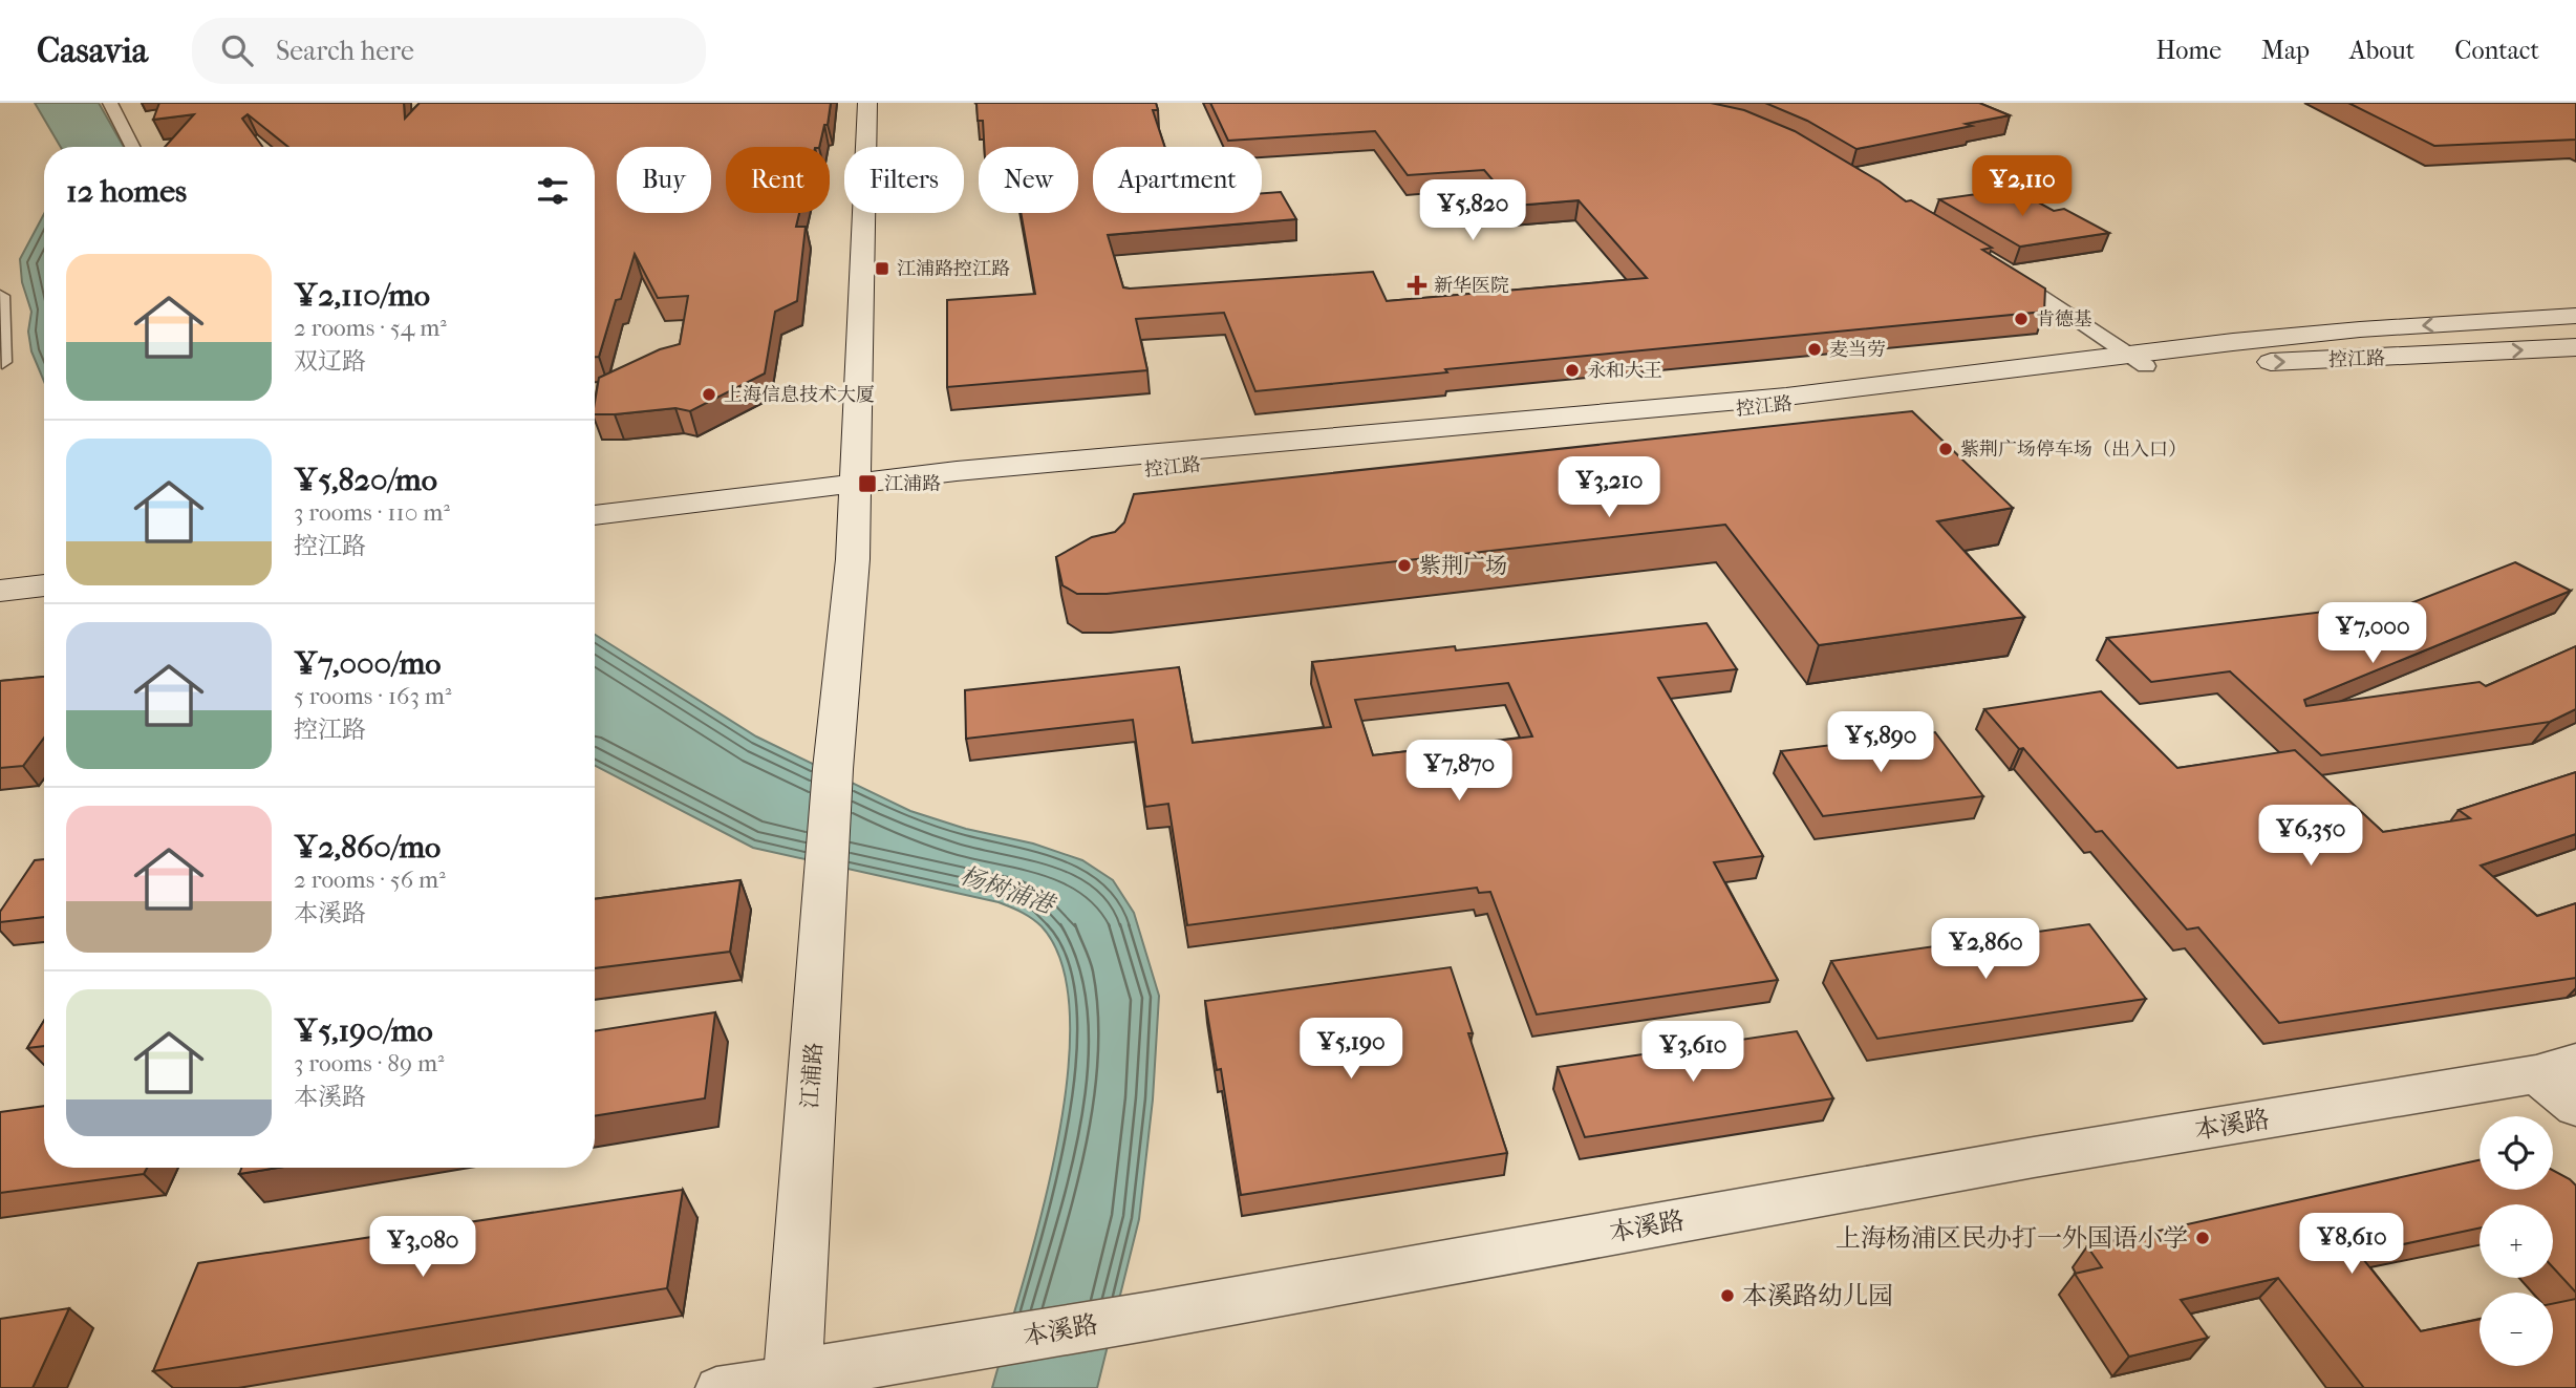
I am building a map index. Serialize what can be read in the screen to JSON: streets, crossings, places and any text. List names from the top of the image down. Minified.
{"streets":{"main road":["控江路","江浦路"],"street":["本溪路"]},"crossings":[["控江路","江浦路"],["江浦路","本溪路"]],"water":["杨树浦港"],"places":{"transit":["江浦路控江路","江浦路"],"health":["新华医院"],"other":["肯德基","麦当劳","永和大王","上海信息技术大厦","紫荆广场停车场（出入口）","紫荆广场","‌上海杨浦区民办打一外国语小学","本溪路幼儿园"]},"page":{"header":"Casavia","search":"Search here","nav":["Home","Map","About","Contact"],"chip":["Buy","Rent","Filters","New","Apartment"],"heading":"12 homes","price":["¥2,110","¥5,820","¥3,210","¥7,000","¥5,890","¥7,870","¥6,350","¥2,860","¥5,190","¥3,610","¥8,610","¥3,080"],"list":[{"name":"¥2,110/mo","note":"2 rooms · 54 m² · 双辽路"},{"name":"¥5,820/mo","note":"3 rooms · 110 m² · 控江路"},{"name":"¥7,000/mo","note":"5 rooms · 163 m² · 控江路"},{"name":"¥2,860/mo","note":"2 rooms · 56 m² · 本溪路"},{"name":"¥5,190/mo","note":"3 rooms · 89 m² · 本溪路"}],"map_buttons":["+","−"]}}
